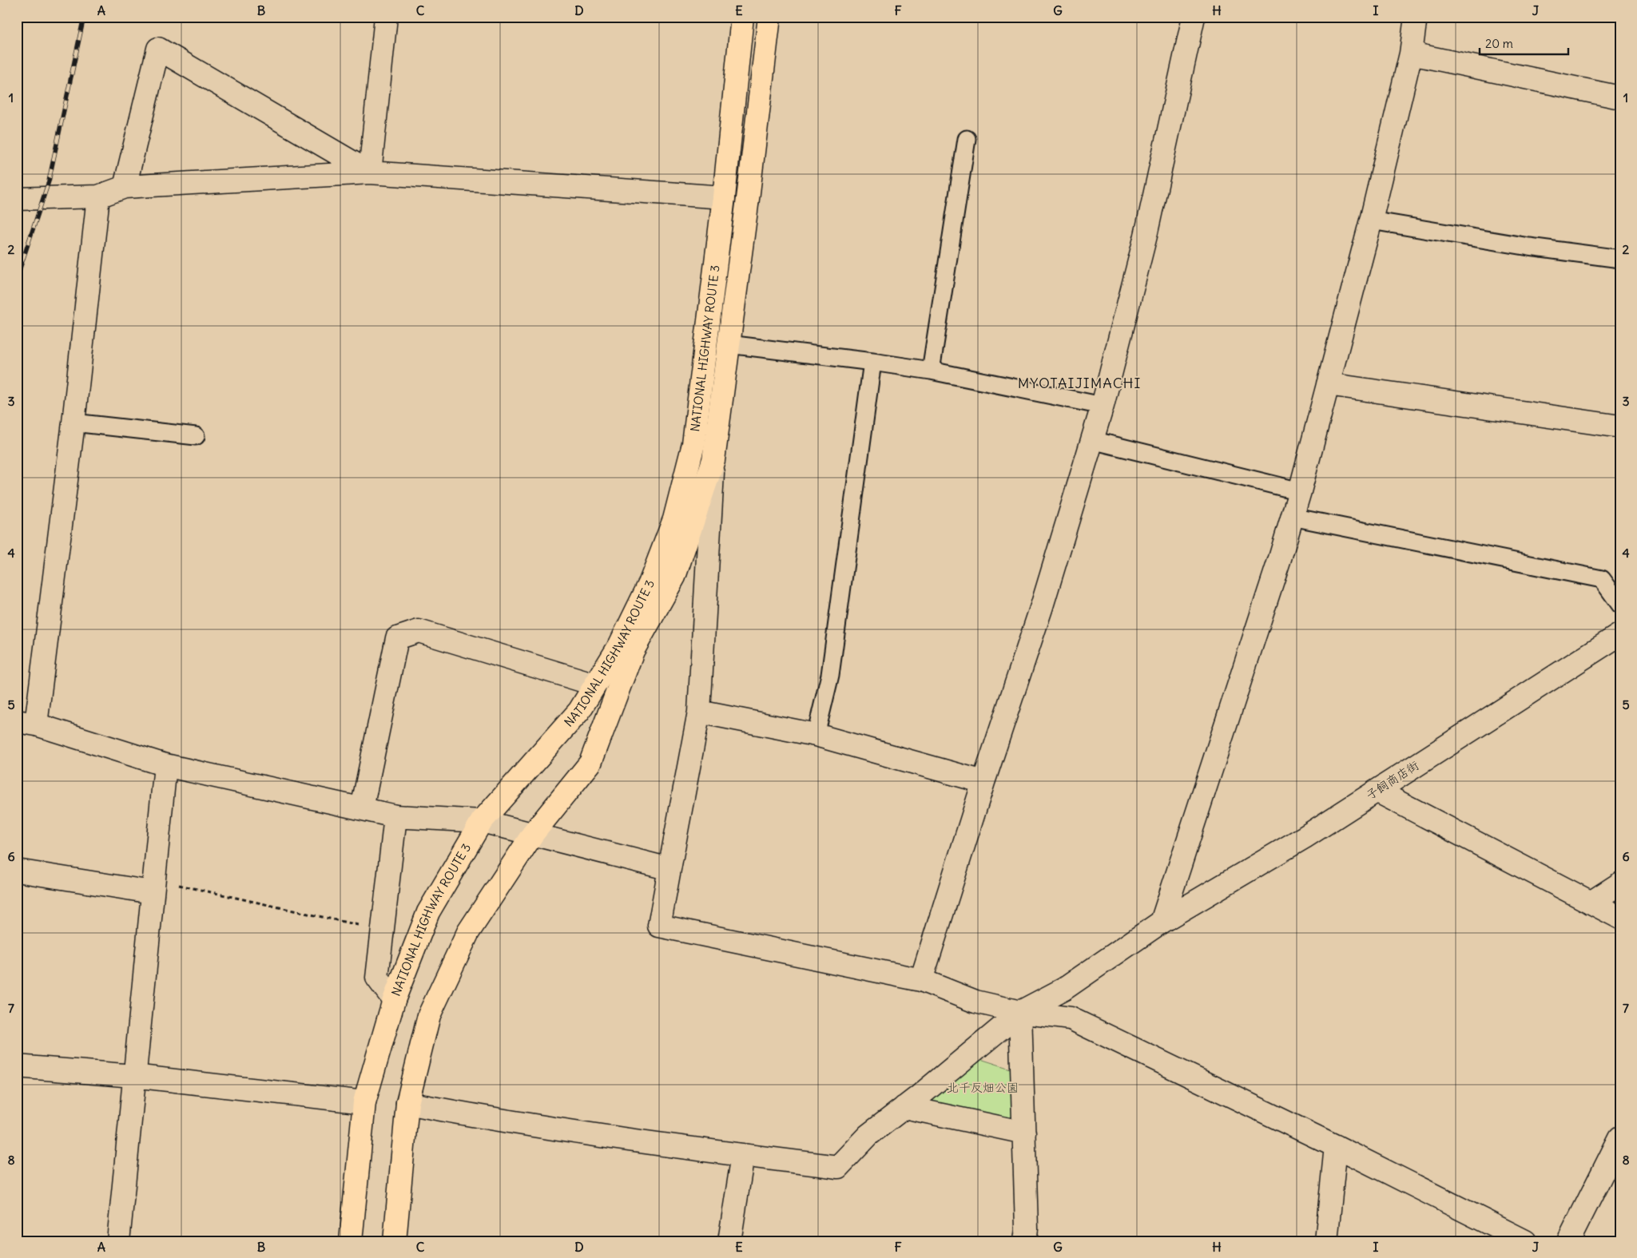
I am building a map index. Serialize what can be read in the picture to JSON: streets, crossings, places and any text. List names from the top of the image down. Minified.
{"streets":{"highway":["NATIONAL HIGHWAY ROUTE 3"],"street":["子飼商店街"]},"districts":["MYOTAIJIMACHI"],"parks":["北千反畑公園"],"scale_bar":"20 m","grid":{"columns":["A","B","C","D","E","F","G","H","I","J"],"rows":["1","2","3","4","5","6","7","8"]}}
